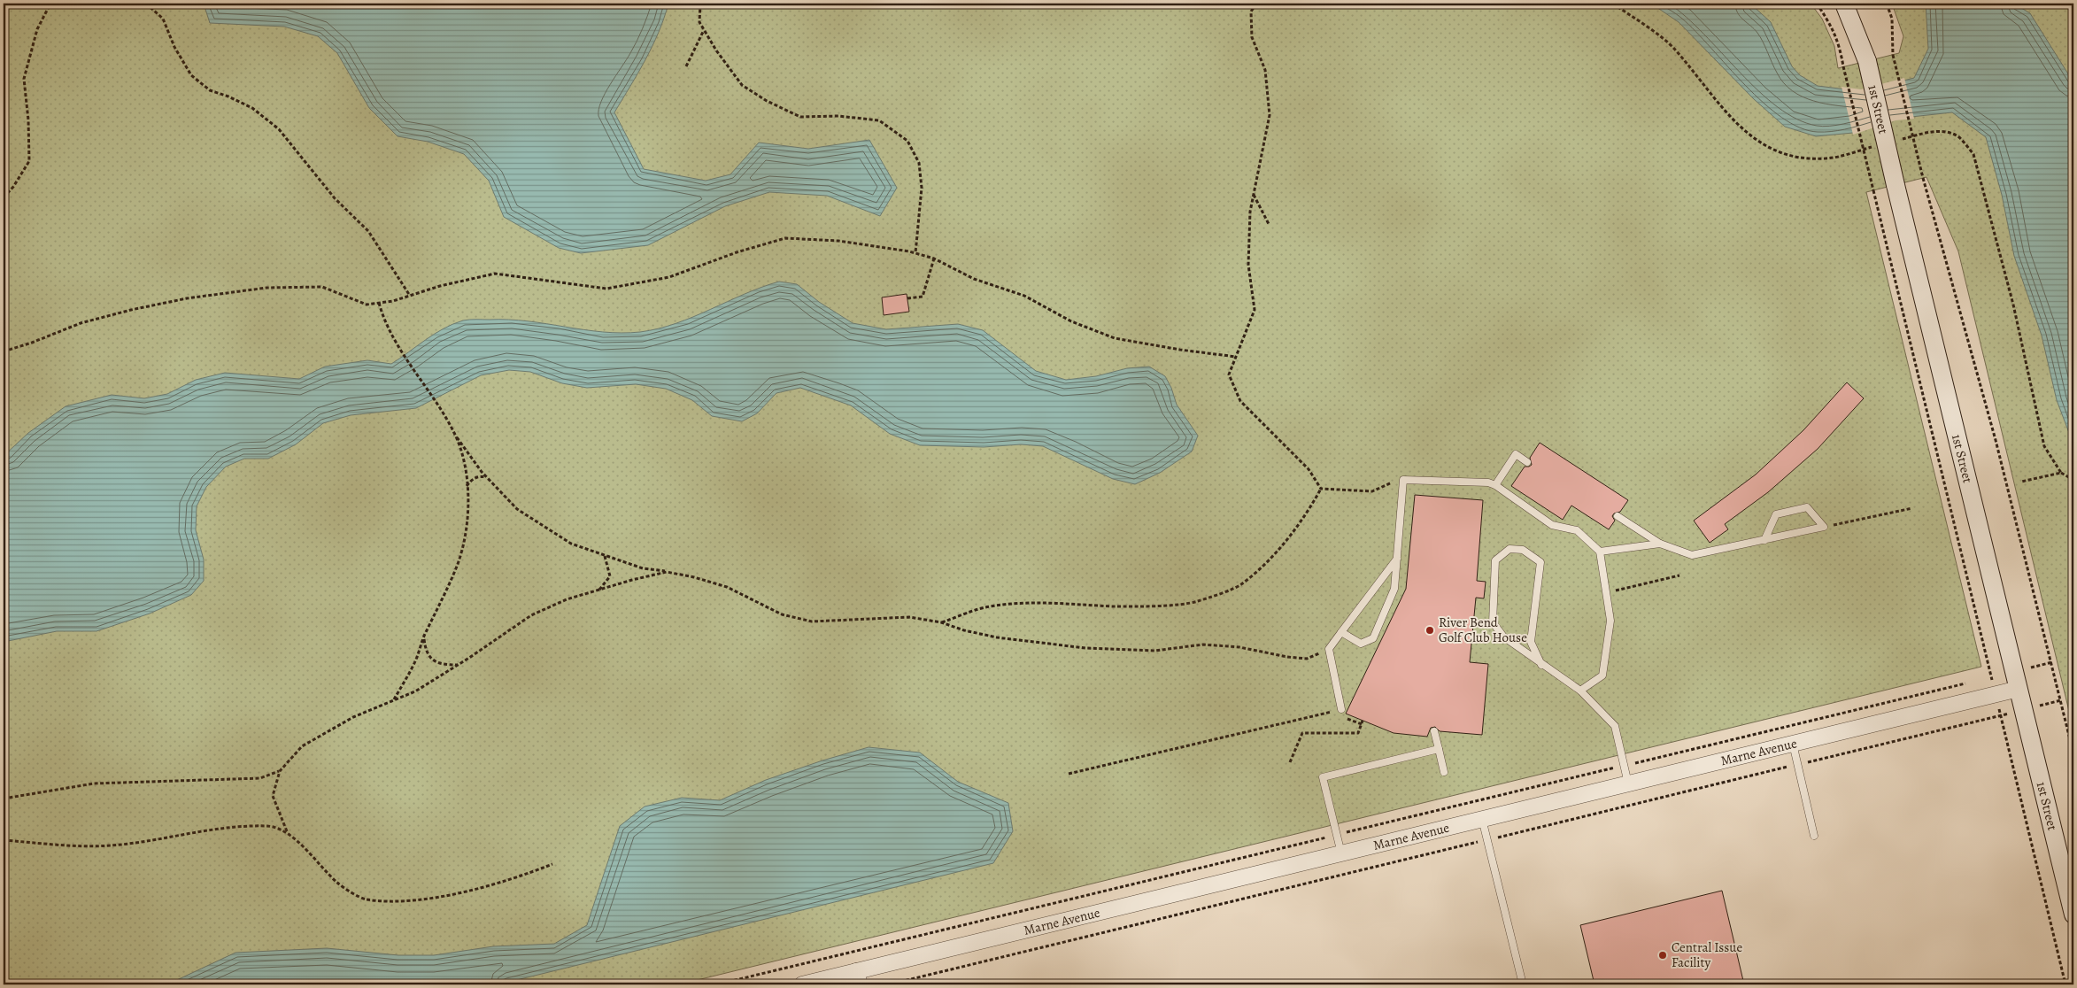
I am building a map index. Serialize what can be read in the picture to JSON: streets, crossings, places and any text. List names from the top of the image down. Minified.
{"streets":{"main road":["1st Street"],"street":["Marne Avenue"]},"crossings":[["1st Street","Marne Avenue"]],"places":["River Bend Golf Club House","Central Issue Facility"]}
